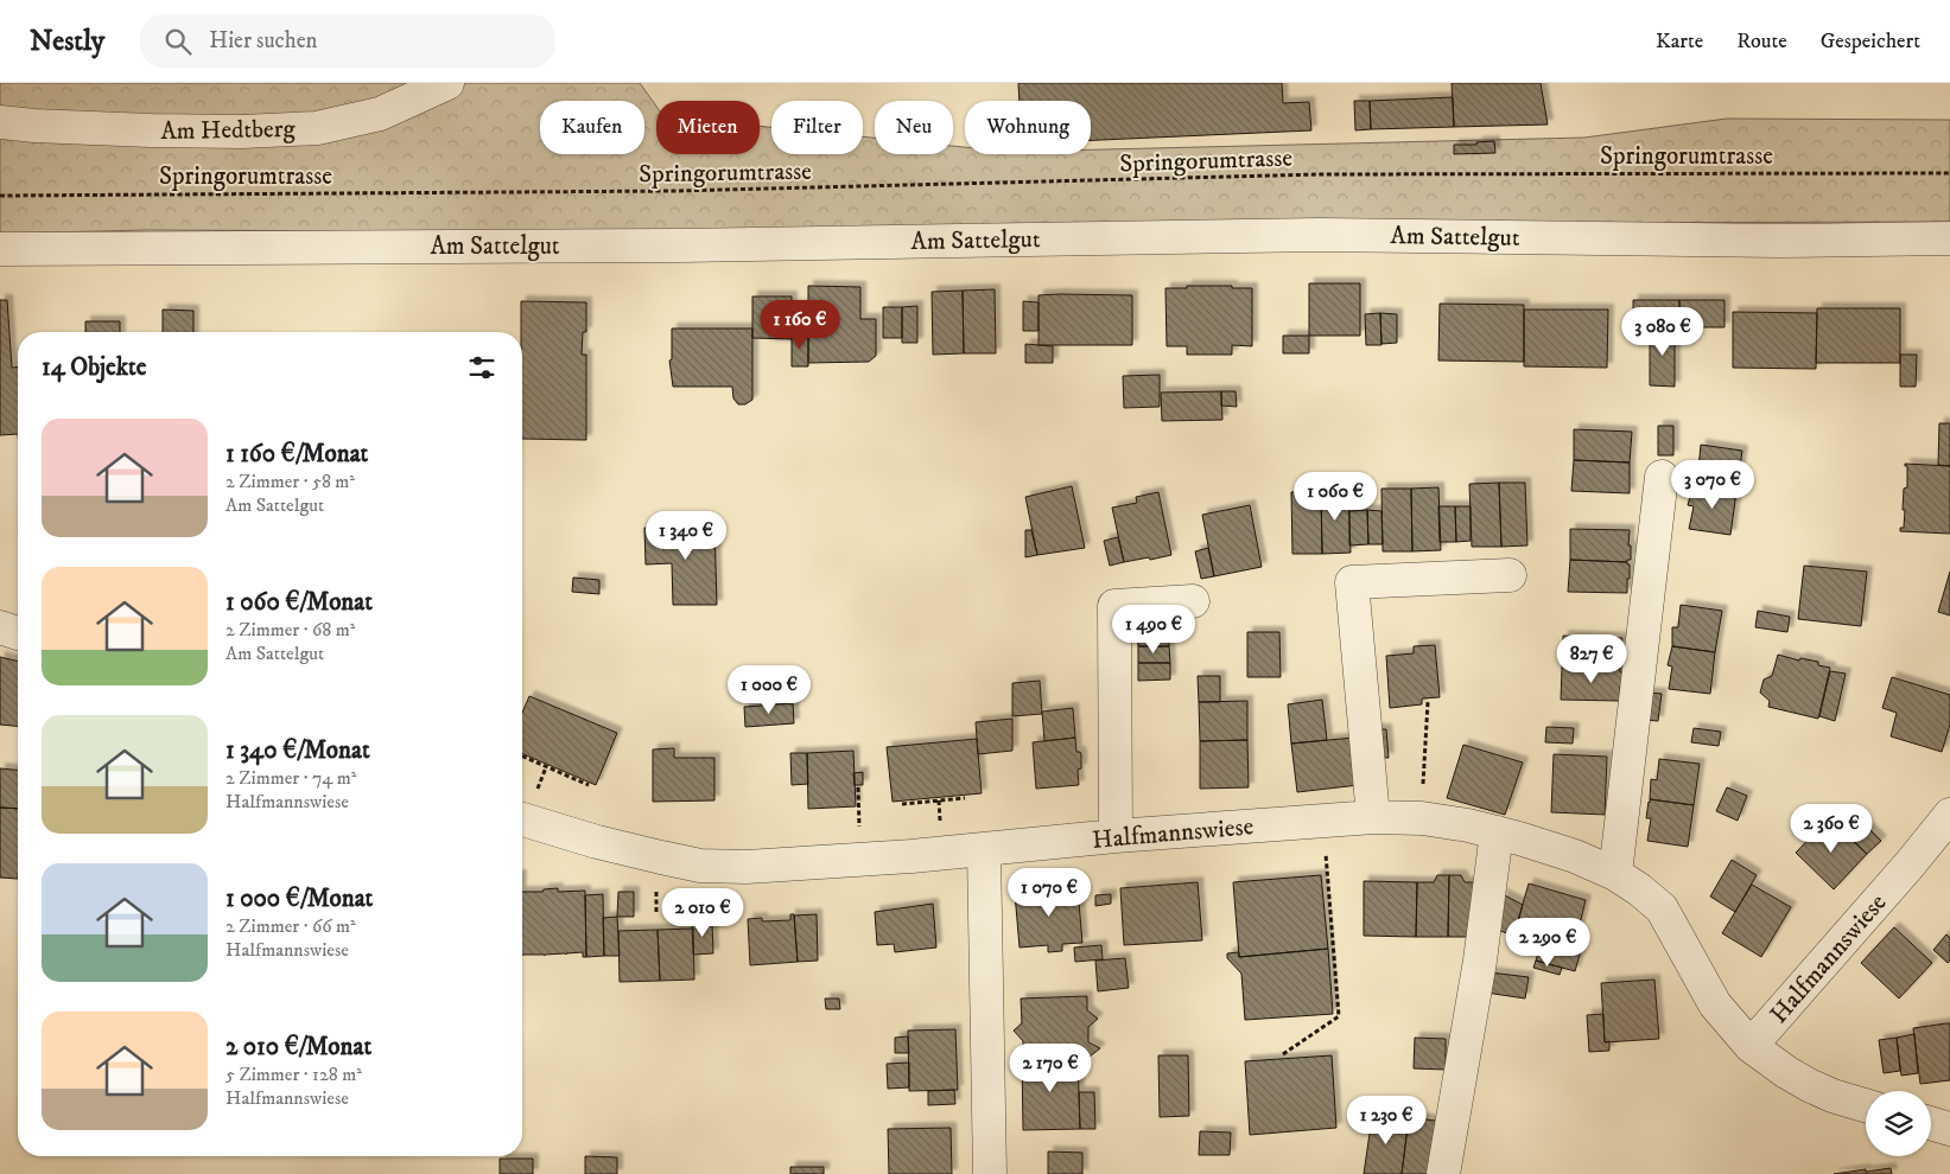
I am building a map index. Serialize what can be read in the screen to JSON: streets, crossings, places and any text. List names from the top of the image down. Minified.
{"streets":{"street":["Am Hedtberg","Am Sattelgut","Halfmannswiese"],"path":["Springorumtrasse"]},"page":{"header":"Nestly","search":"Hier suchen","nav":["Karte","Route","Gespeichert"],"chip":["Kaufen","Mieten","Filter","Neu","Wohnung"],"price":["1 160 €","3 080 €","3 070 €","1 060 €","1 340 €","1 490 €","827 €","1 000 €","2 360 €","1 070 €","2 010 €","2 290 €","2 170 €","1 230 €"],"heading":"14 Objekte","list":[{"name":"1 160 €/Monat","note":"2 Zimmer · 58 m² · Am Sattelgut"},{"name":"1 060 €/Monat","note":"2 Zimmer · 68 m² · Am Sattelgut"},{"name":"1 340 €/Monat","note":"2 Zimmer · 74 m² · Halfmannswiese"},{"name":"1 000 €/Monat","note":"2 Zimmer · 66 m² · Halfmannswiese"},{"name":"2 010 €/Monat","note":"5 Zimmer · 128 m² · Halfmannswiese"}]}}
